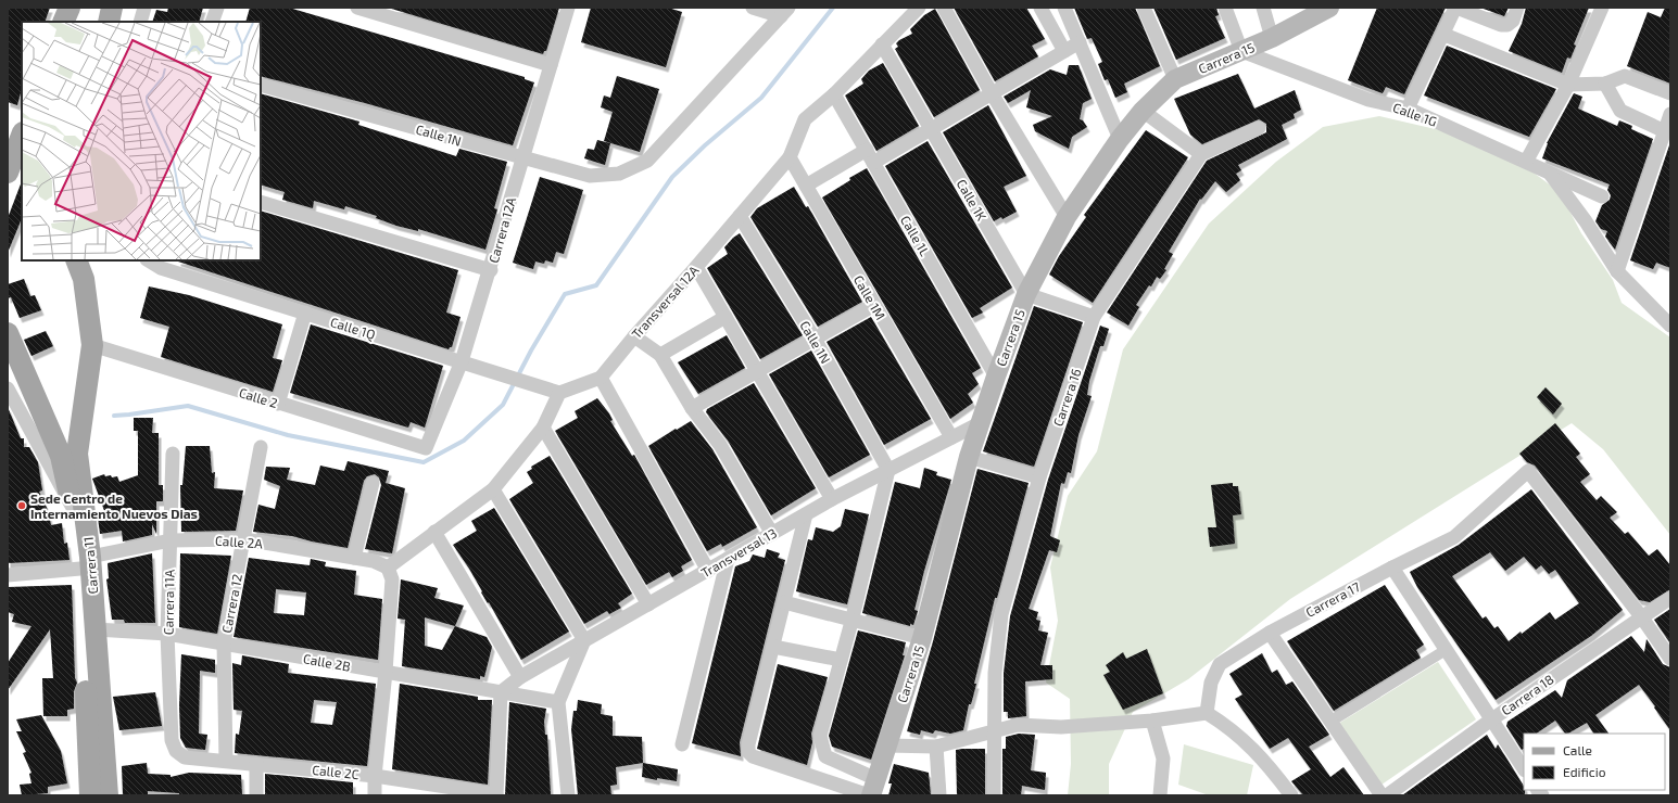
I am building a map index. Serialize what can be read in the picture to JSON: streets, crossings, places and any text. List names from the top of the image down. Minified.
{"streets":{"main road":["Carrera 15","Carrera 11"],"street":["Calle 1G","Calle 1N","Calle 1K","Carrera 12A","Calle 1L","Calle 1M","Transversal 12A","Calle 1Q","Calle 2","Carrera 16","Calle 2A","Transversal 13","Carrera 17","Carrera 11A","Carrera 12","Calle 2B","Carrera 18","Calle 2C"]},"crossings":[["Carrera 15","Calle 1G"],["Carrera 15","Calle 1K"],["Carrera 15","Calle 1L"],["Carrera 15","Transversal 13"],["Calle 1N","Carrera 12A"],["Calle 1N","Transversal 12A"],["Calle 1N","Transversal 13"],["Calle 1K","Transversal 12A"],["Carrera 12A","Calle 1Q"],["Carrera 12A","Calle 2"],["Calle 1L","Transversal 12A"],["Calle 1M","Transversal 12A"],["Calle 1M","Transversal 13"],["Calle 2","Carrera 11"],["Calle 2A","Carrera 11"],["Calle 2A","Carrera 11A"],["Calle 2A","Carrera 12"],["Transversal 13","Calle 2B"],["Carrera 11","Calle 2B"],["Carrera 17","Carrera 18"],["Carrera 11A","Calle 2B"],["Carrera 11A","Calle 2C"],["Carrera 12","Calle 2B"],["Carrera 12","Calle 2C"]],"places":["Sede Centro de Internamiento Nuevos Dias"],"legend":["Calle","Edificio"]}
